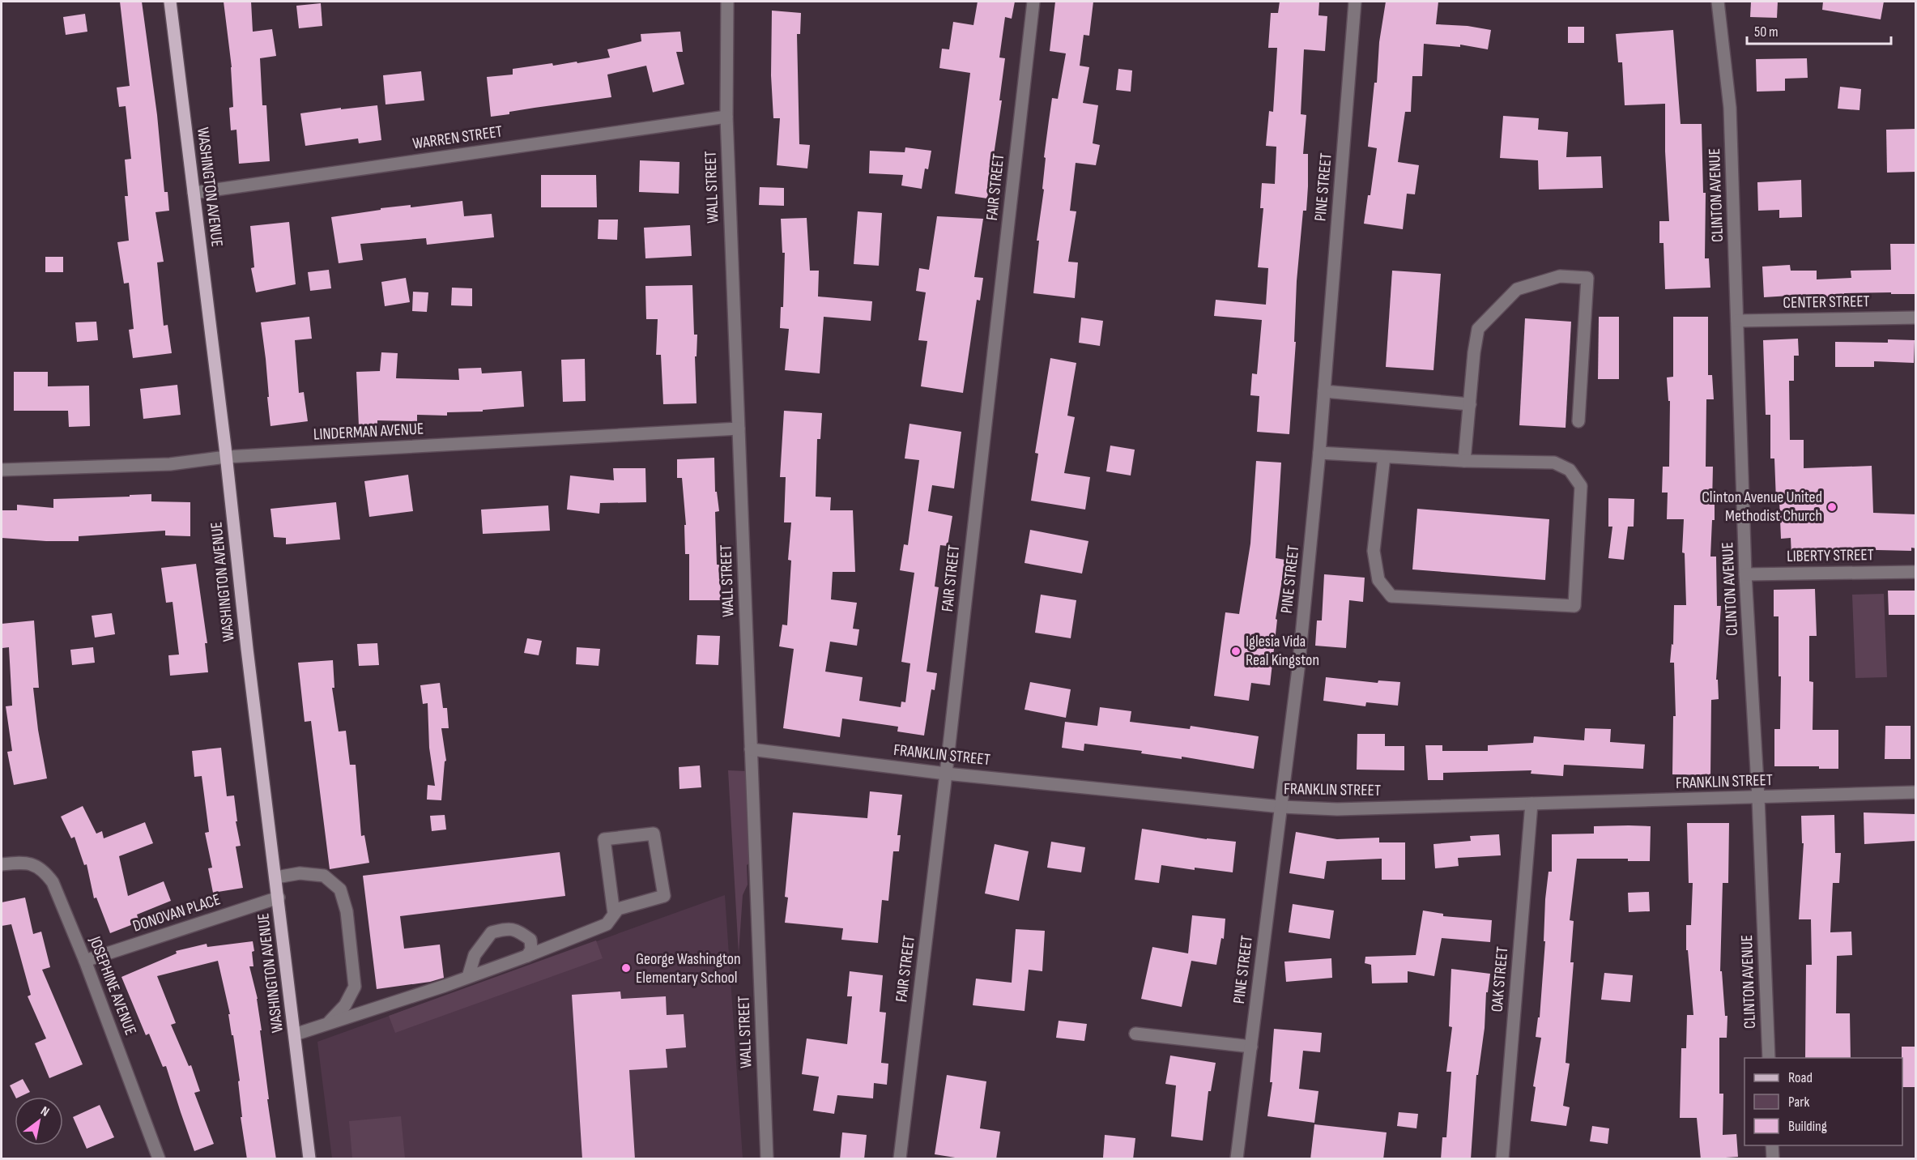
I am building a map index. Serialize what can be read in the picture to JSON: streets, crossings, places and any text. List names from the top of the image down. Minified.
{"streets":{"main road":["WASHINGTON AVENUE"],"street":["WARREN STREET","WALL STREET","FAIR STREET","PINE STREET","CLINTON AVENUE","CENTER STREET","LINDERMAN AVENUE","LIBERTY STREET","FRANKLIN STREET","DONOVAN PLACE","OAK STREET","JOSEPHINE AVENUE"]},"crossings":[["WARREN STREET","WASHINGTON AVENUE"],["WARREN STREET","WALL STREET"],["WASHINGTON AVENUE","LINDERMAN AVENUE"],["WASHINGTON AVENUE","DONOVAN PLACE"],["WALL STREET","LINDERMAN AVENUE"],["WALL STREET","FRANKLIN STREET"],["FAIR STREET","FRANKLIN STREET"],["PINE STREET","FRANKLIN STREET"],["CLINTON AVENUE","CENTER STREET"],["CLINTON AVENUE","LIBERTY STREET"],["CLINTON AVENUE","FRANKLIN STREET"],["FRANKLIN STREET","OAK STREET"],["DONOVAN PLACE","JOSEPHINE AVENUE"]],"places":["Clinton Avenue United Methodist Church","Iglesia Vida Real Kingston","George Washington Elementary School"],"legend":["Road","Park","Building"],"scale_bar":"50 m","north":"top right"}
